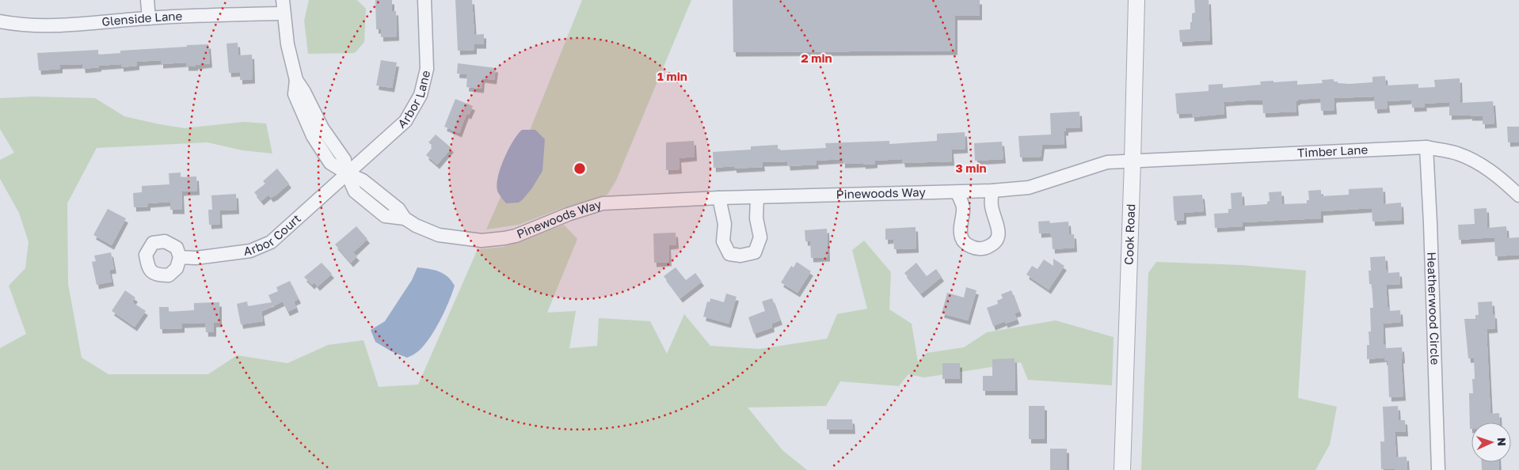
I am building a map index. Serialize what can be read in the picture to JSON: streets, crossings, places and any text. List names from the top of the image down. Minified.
{"streets":{"street":["Glenside Lane","Arbor Lane","Timber Lane","Pinewoods Way","Arbor Court","Cook Road","Heatherwood Circle"]},"crossings":[["Arbor Lane","Pinewoods Way"],["Arbor Lane","Arbor Court"],["Timber Lane","Pinewoods Way"],["Timber Lane","Cook Road"],["Timber Lane","Heatherwood Circle"],["Pinewoods Way","Arbor Court"],["Pinewoods Way","Cook Road"]],"north":"right","rings":["2 min","1 min","3 min"]}
